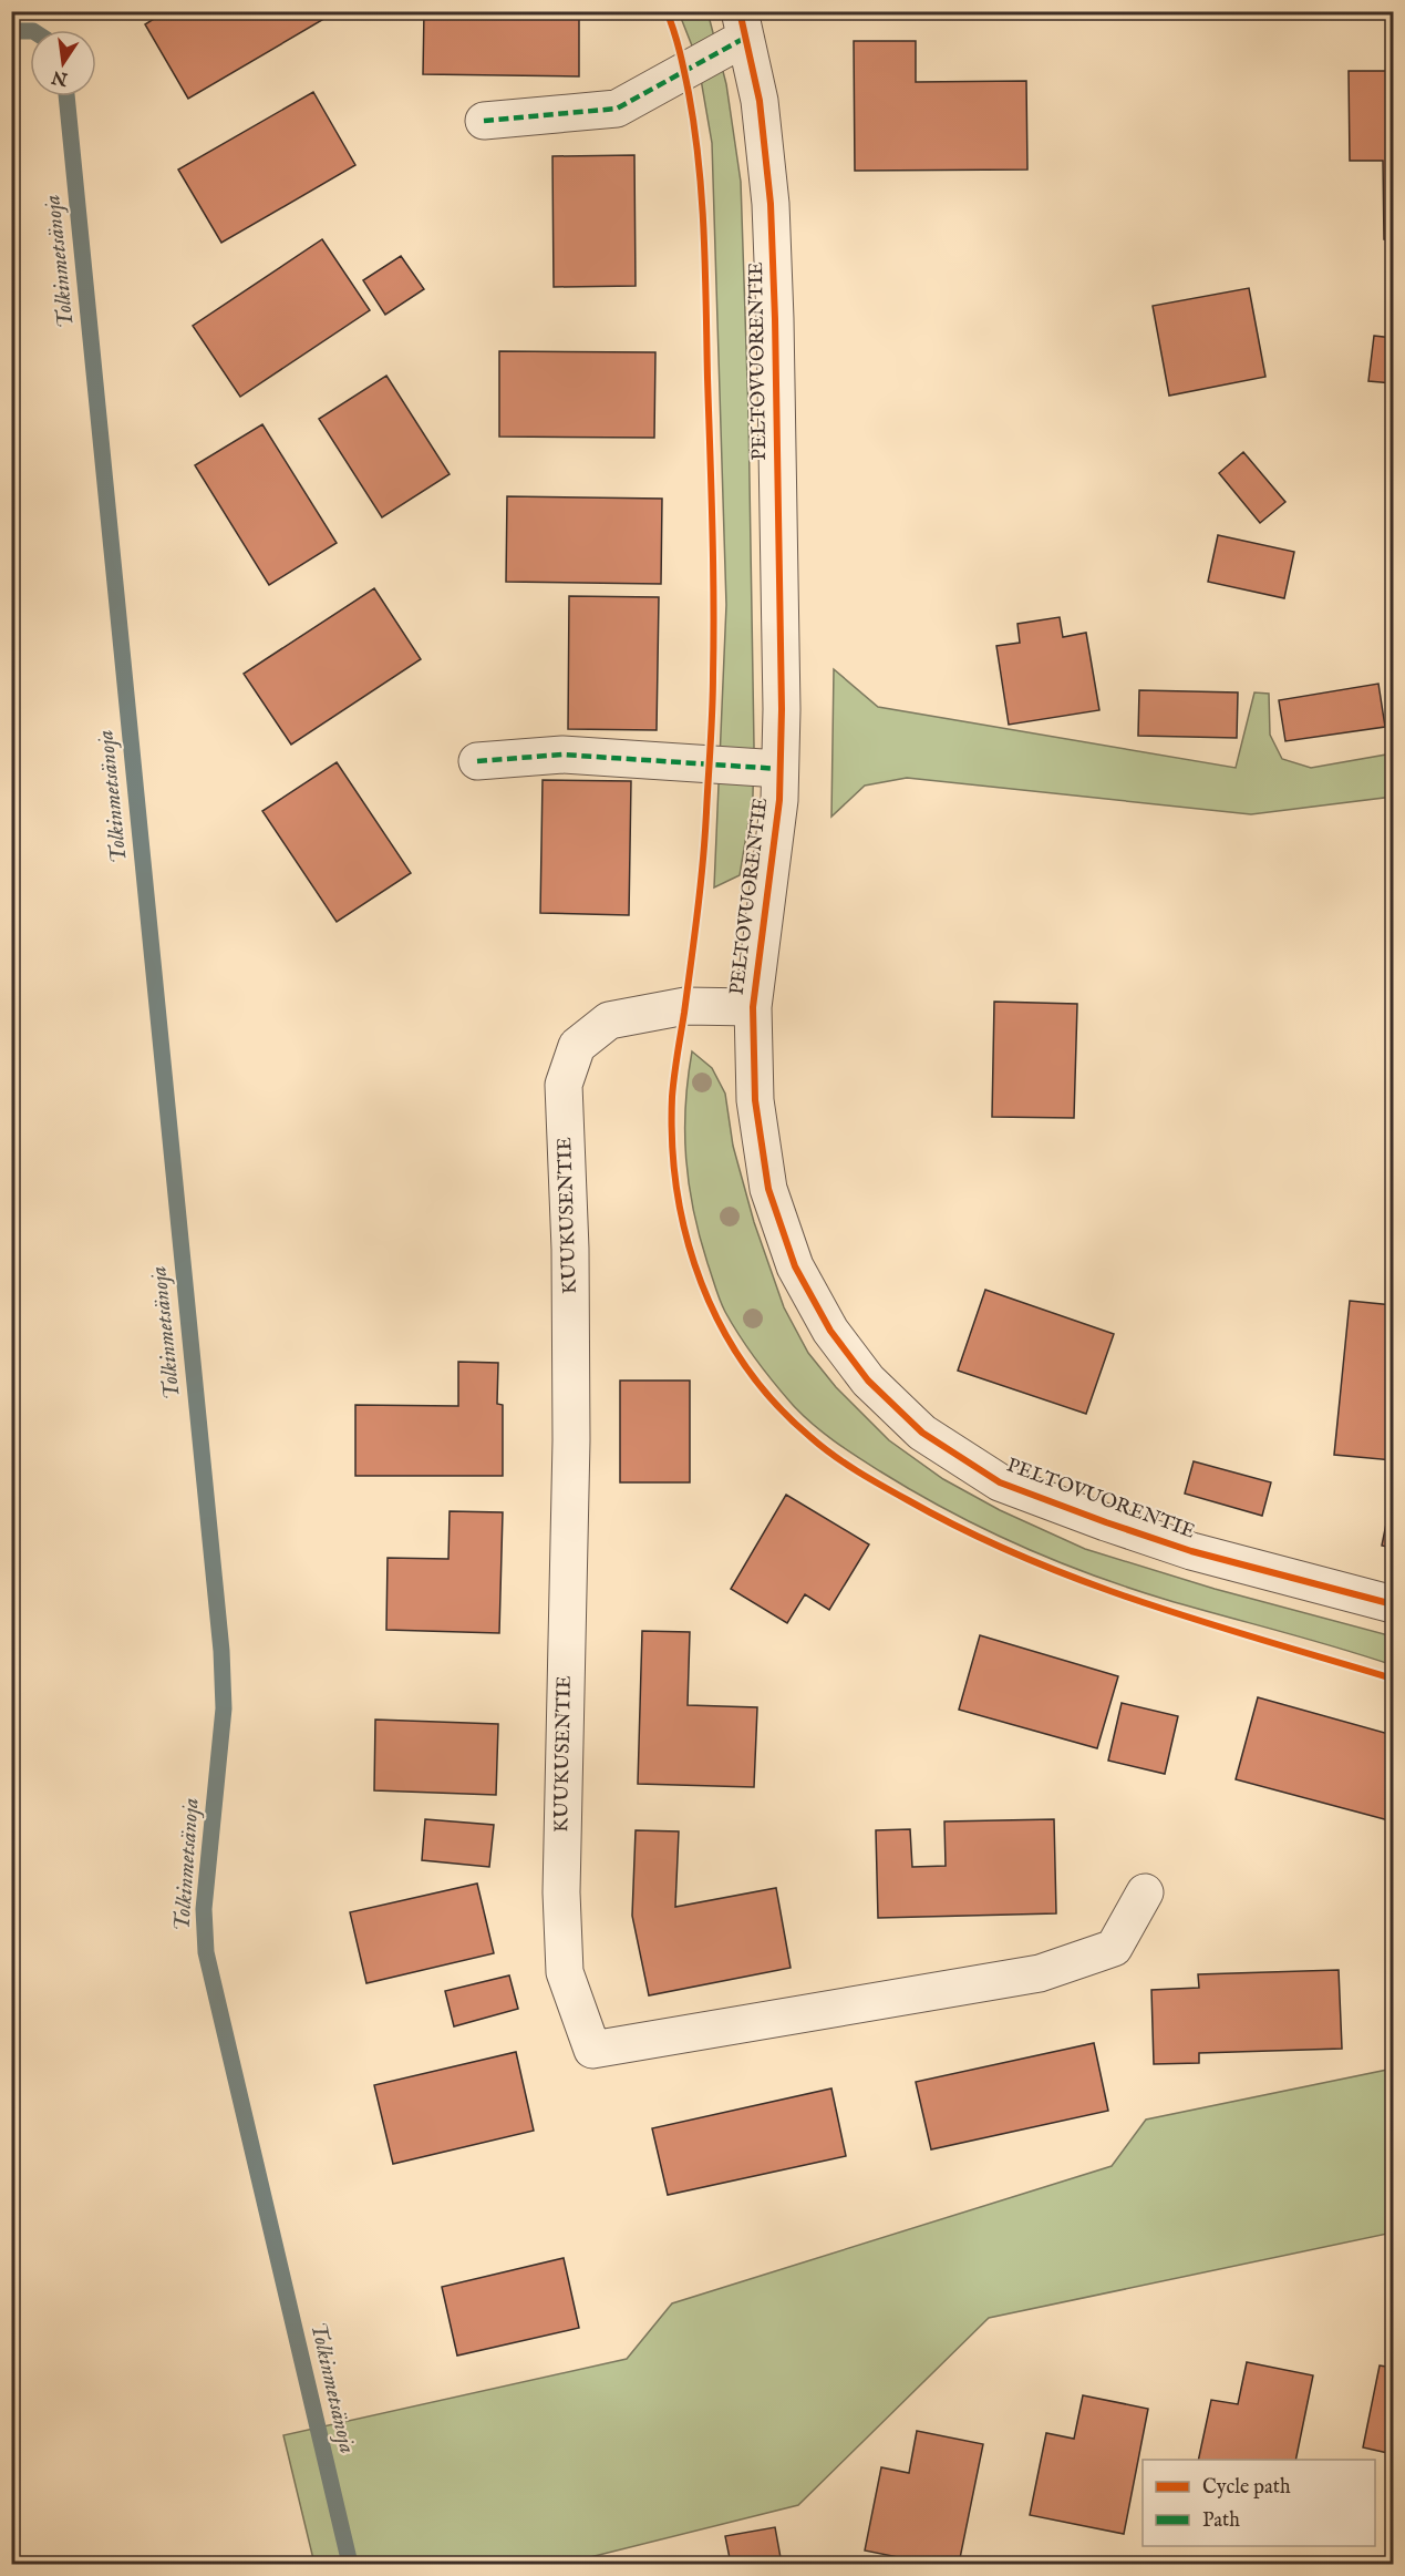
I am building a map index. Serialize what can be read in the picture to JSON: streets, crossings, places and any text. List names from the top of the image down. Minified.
{"streets":{"street":["PELTOVUORENTIE","KUUKUSENTIE"]},"crossings":[["PELTOVUORENTIE","KUUKUSENTIE"]],"water":["Tolkinmetsänoja"],"legend":["Cycle path","Path"],"north":"bottom"}
